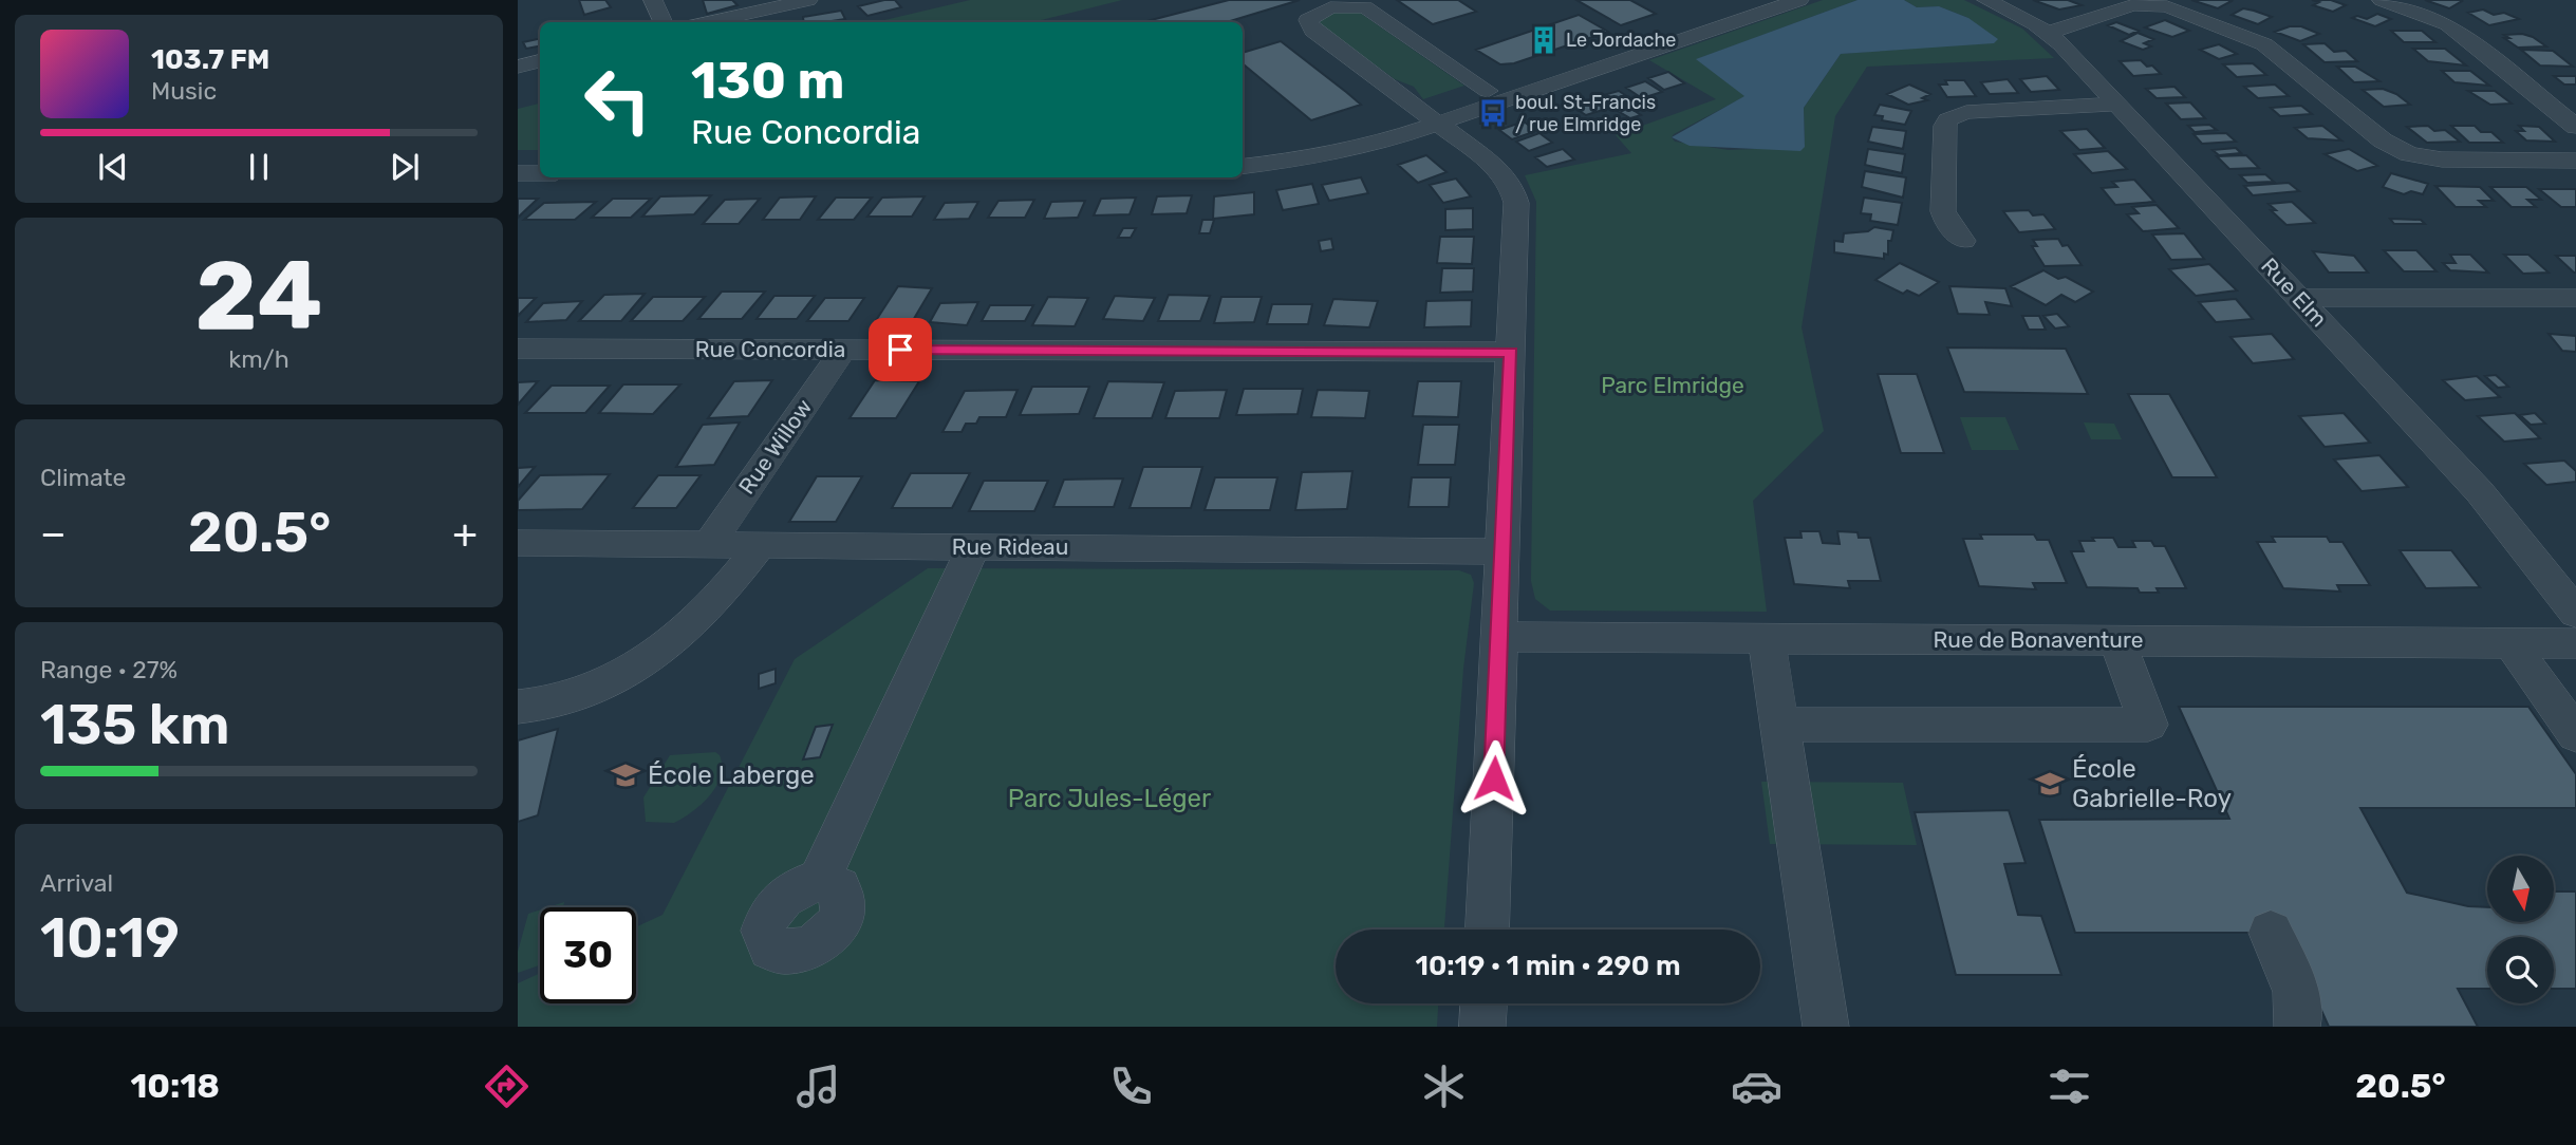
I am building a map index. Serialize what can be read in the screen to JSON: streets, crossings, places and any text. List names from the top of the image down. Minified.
{"streets":{"street":["Rue Elm","Rue Concordia","Rue Willow","Rue Rideau","Rue de Bonaventure"]},"crossings":[["Rue Concordia","Rue Willow"],["Rue Willow","Rue Rideau"]],"parks":["Parc Elmridge","Parc Jules-Léger"],"places":{"building":["Le Jordache"],"bus stop":["boul. St-Francis / rue Elmridge"],"school or university":["École Laberge","École Gabrielle-Roy"]},"north":"bottom","page":{"turn":["130 m","Rue Concordia"],"song":["103.7 FM","Music"],"tile":[["24","km/h"],"Climate",["Range · 27%","135 km"],["Arrival","10:19"]],"heat":["−","20.5°","+"],"limit":"30","trip":"10:19 · 1 min · 290 m","tabs":["10:18","20.5°"]}}
